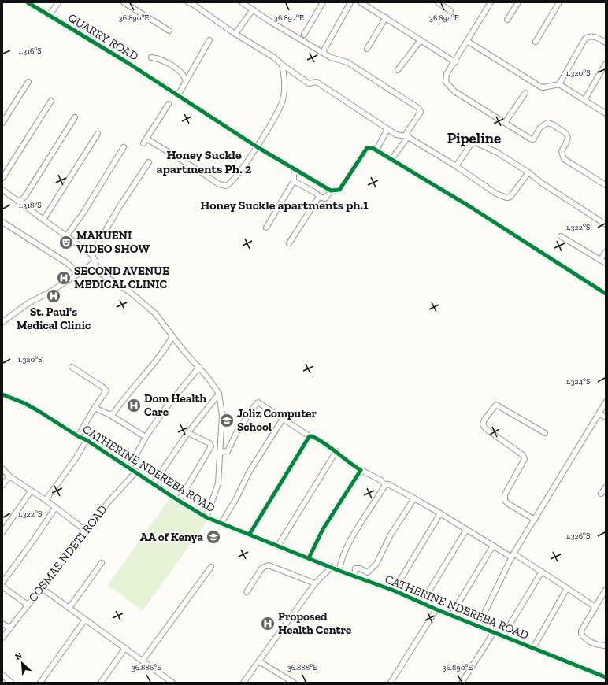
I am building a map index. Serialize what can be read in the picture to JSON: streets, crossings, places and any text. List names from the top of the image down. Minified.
{"streets":{"street":["QUARRY ROAD","CATHERINE NDEREBA ROAD","COSMAS NDETI ROAD"]},"crossings":[["CATHERINE NDEREBA ROAD","COSMAS NDETI ROAD"]],"districts":["Pipeline","Honey Suckle apartments Ph. 2","Honey Suckle apartments ph.1"],"places":{"theatre":["MAKUENI VIDEO SHOW"],"hospital":["SECOND AVENUE MEDICAL CLINIC","St. Paul's Medical Clinic","Dom Health Care","Proposed Health Centre"],"school or university":["Joliz Computer School","AA of Kenya"]},"north":"top left","coordinates":["36.890°E","36.892°E","36.894°E","1.316°S","1.320°S","1.318°S","1.322°S","1.324°S","1.326°S","36.886°E","36.888°E"]}
